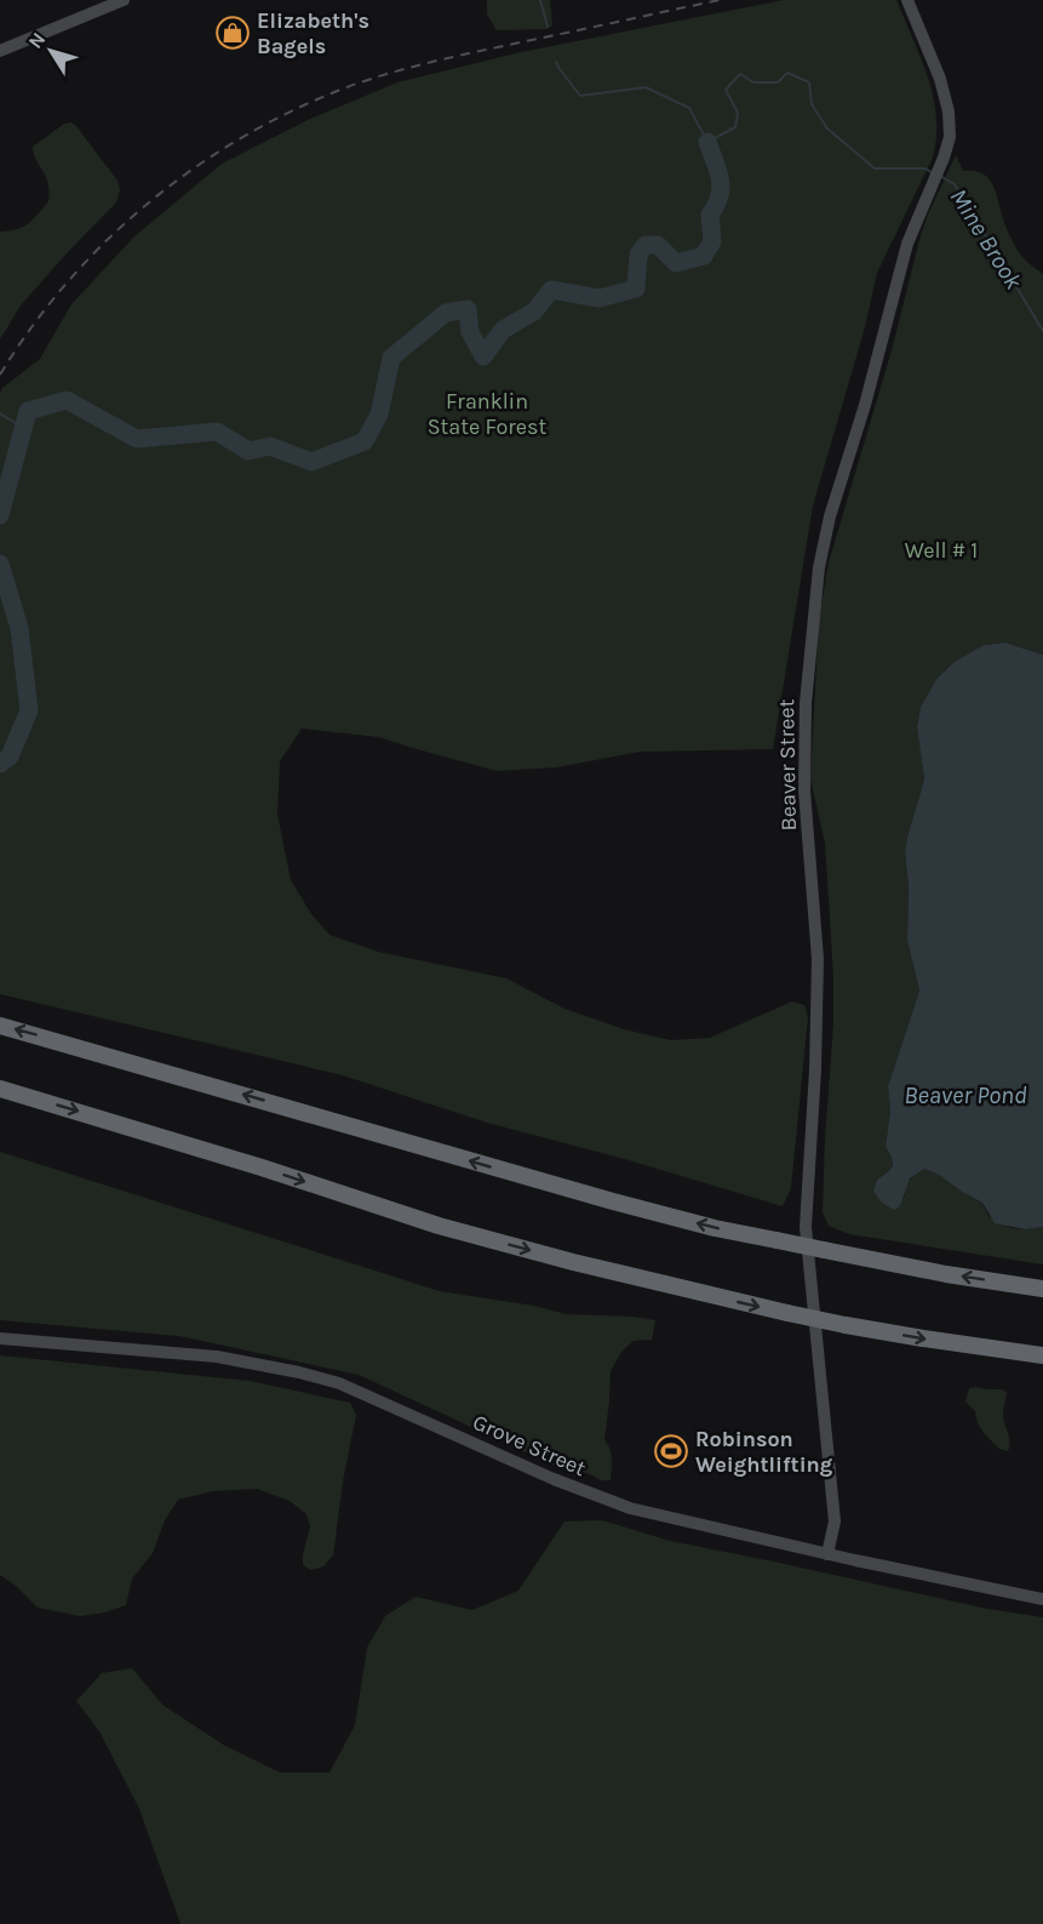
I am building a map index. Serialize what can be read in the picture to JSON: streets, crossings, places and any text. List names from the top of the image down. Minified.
{"streets":{"street":["Beaver Street","Grove Street"]},"crossings":[["Beaver Street","Grove Street"]],"water":["Mine Brook","Beaver Pond"],"parks":["Franklin State Forest","Well # 1"],"places":{"shop":["Elizabeth's Bagels"],"sports":["Robinson Weightlifting"]},"north":"top left"}
